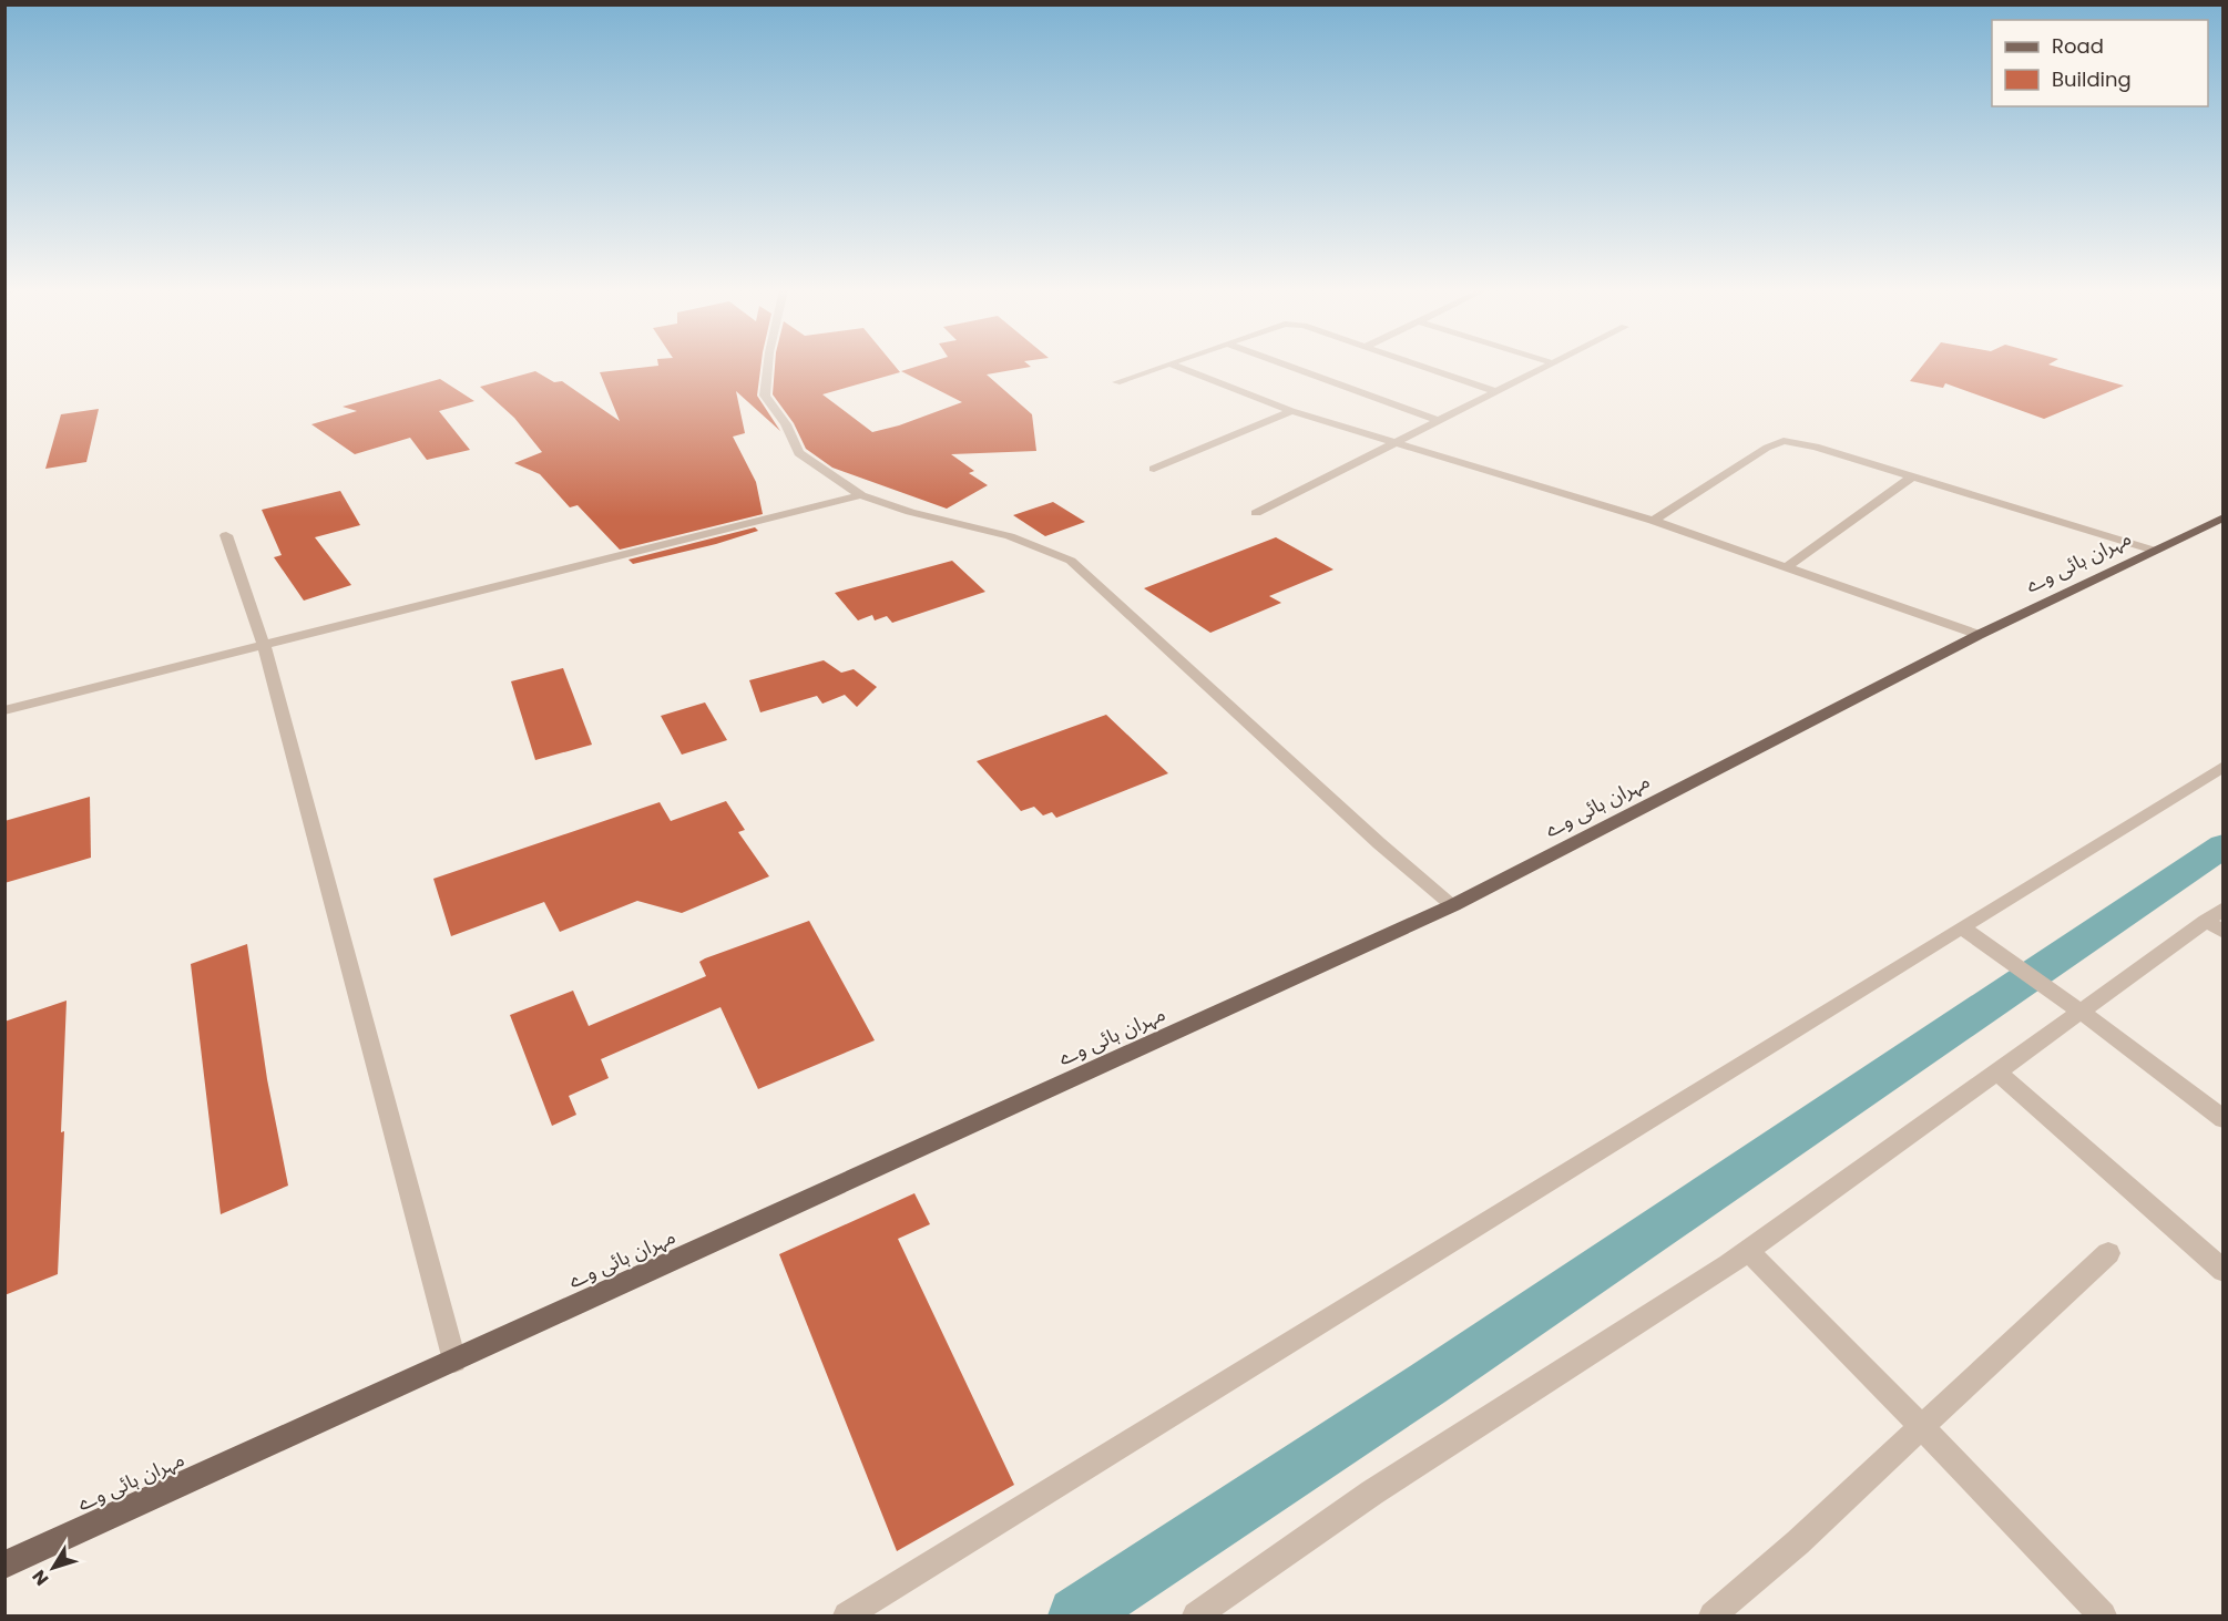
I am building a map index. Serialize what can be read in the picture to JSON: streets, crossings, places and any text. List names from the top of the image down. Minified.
{"streets":{"main road":["مہران ہائی وے"]},"legend":["Road","Building"],"north":"bottom left"}
